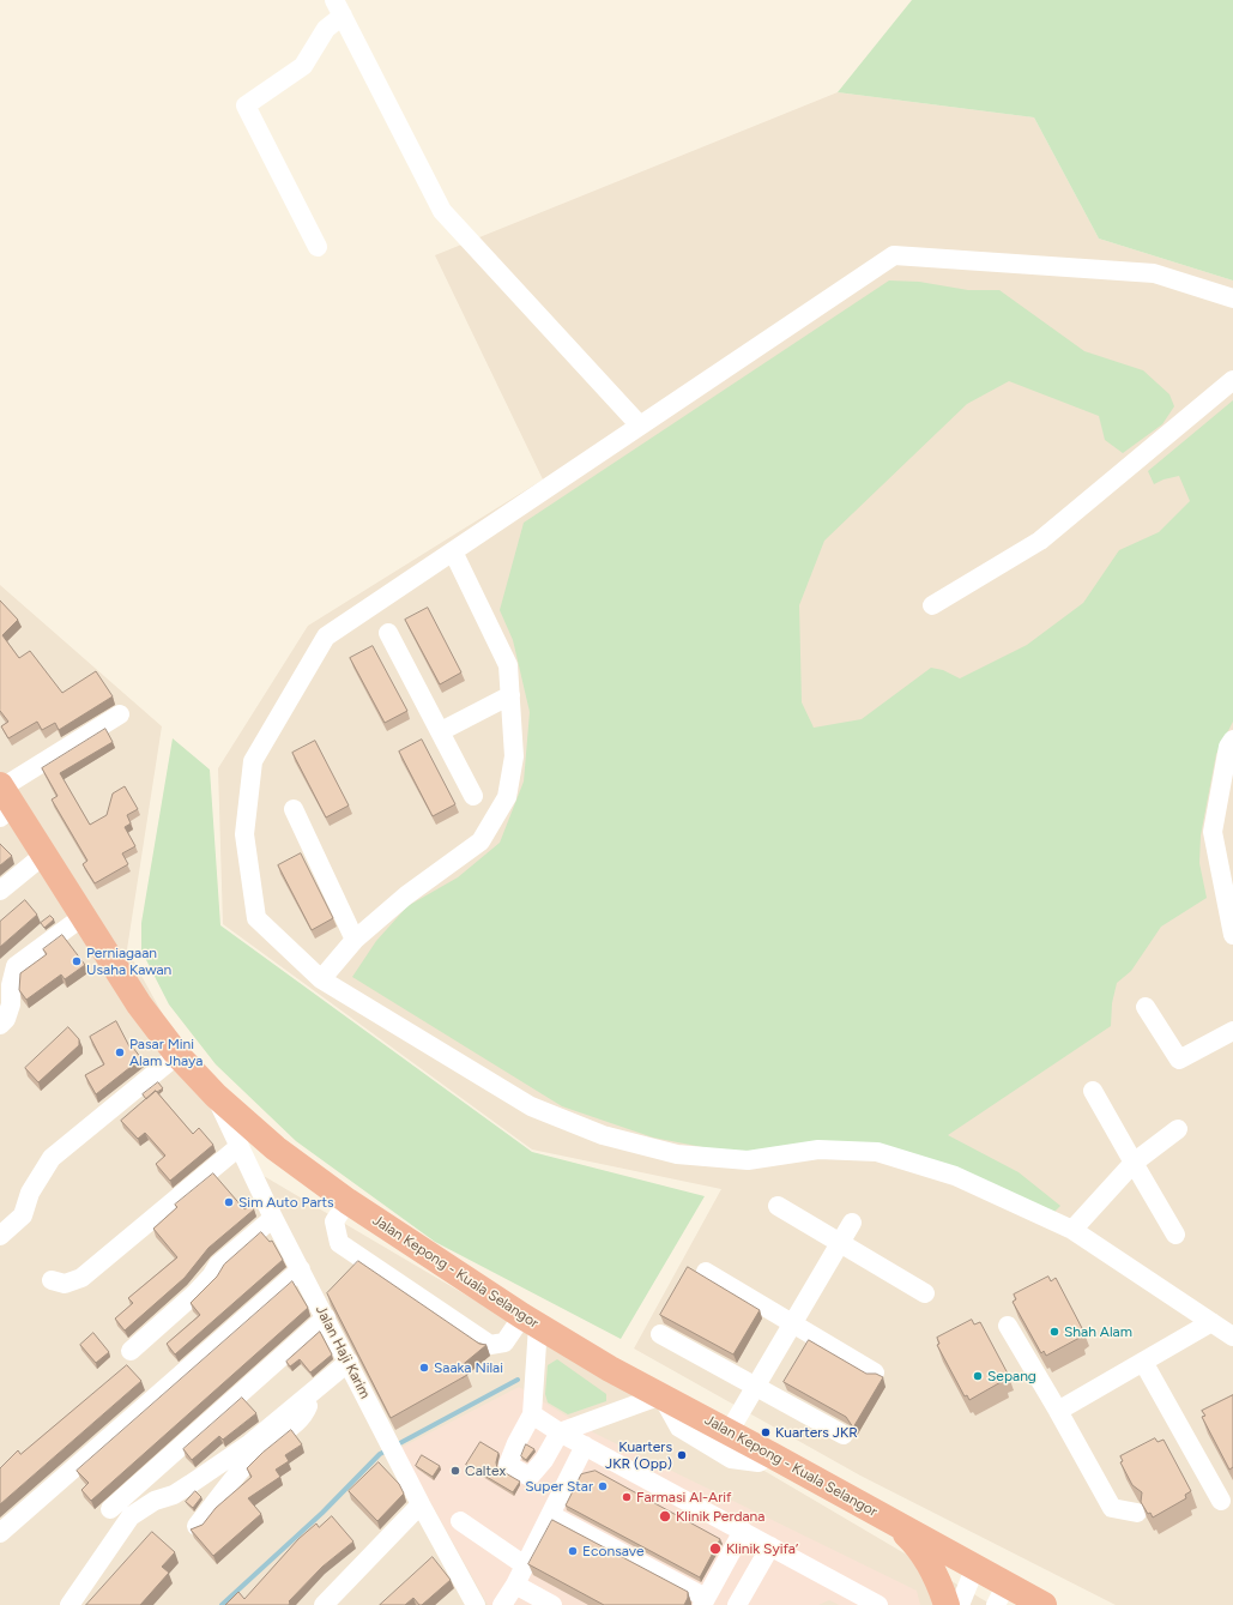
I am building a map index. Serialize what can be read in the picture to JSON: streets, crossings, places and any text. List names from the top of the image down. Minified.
{"streets":{"highway":["Jalan Kepong - Kuala Selangor"],"street":["Jalan Haji Karim"]},"crossings":[["Jalan Kepong - Kuala Selangor","Jalan Haji Karim"]],"places":["Perniagaan Usaha Kawan","Pasar Mini Alam Jhaya","Sim Auto Parts","Shah Alam","Saaka Nilai","Sepang","Kuarters JKR","Kuarters JKR (Opp)","Caltex","Super Star","Farmasi Al-Arif","Klinik Perdana","Klinik Syifa’","Econsave"]}
